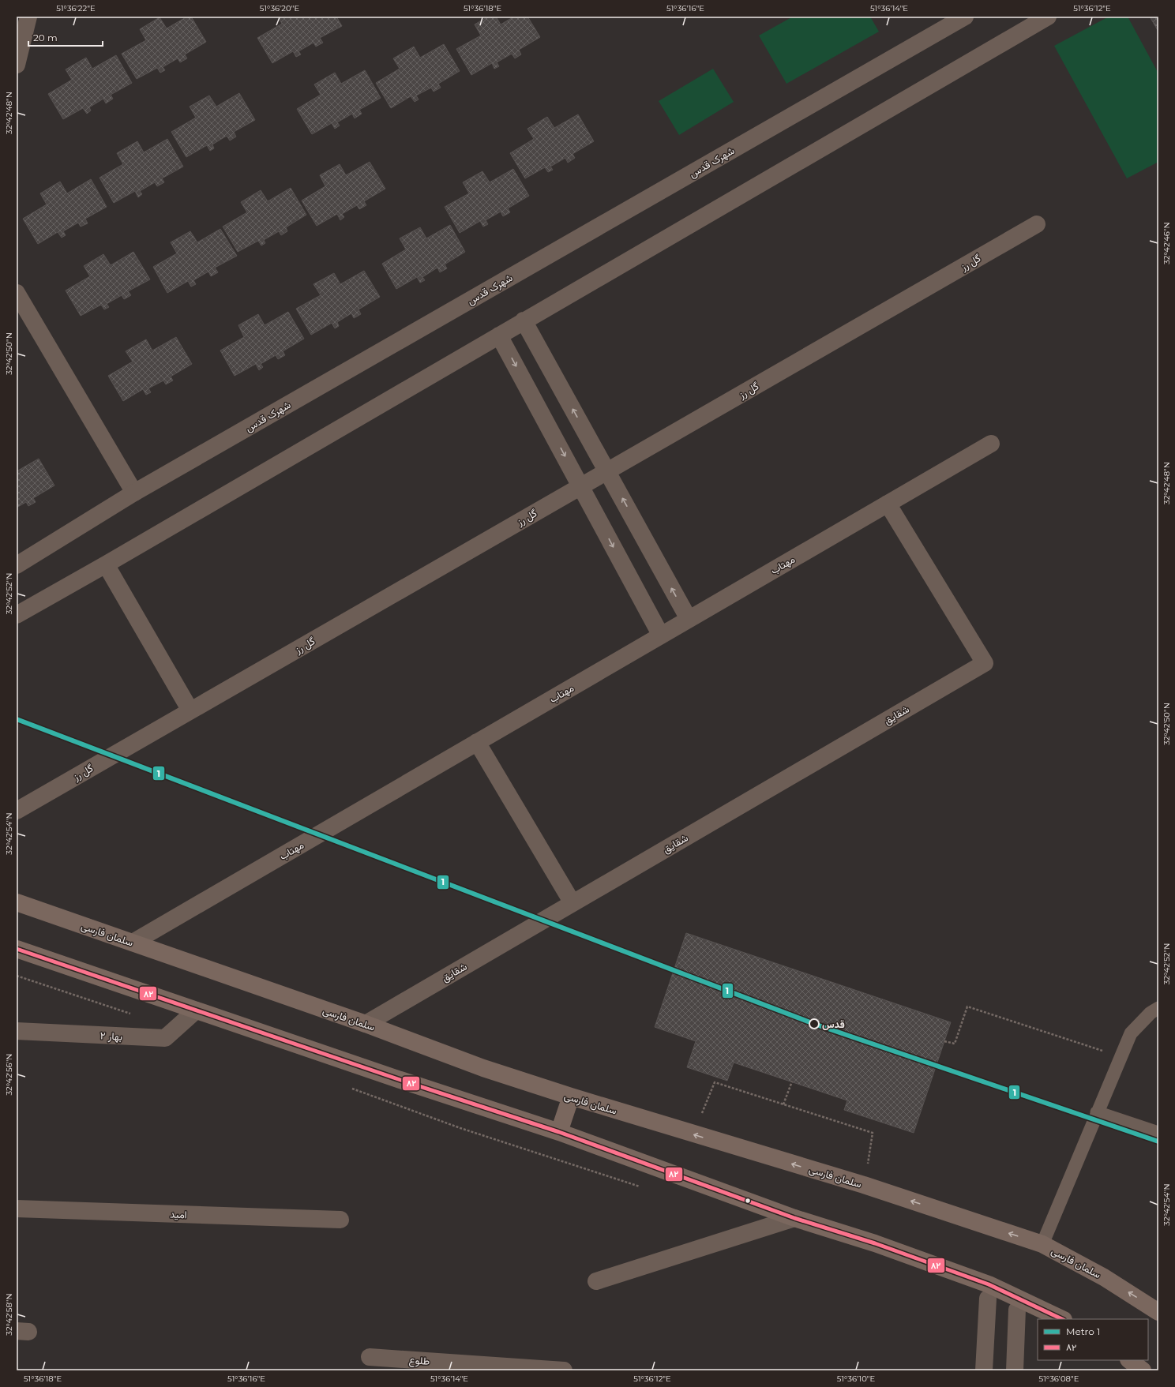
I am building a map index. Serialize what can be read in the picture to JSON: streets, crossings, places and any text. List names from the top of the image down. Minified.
{"streets":{"main road":["سلمان فارسی"],"street":["شهرک قدس","گل رز","مهتاب","شقايق","بهار ۲","امید","طلوع"]},"crossings":[["مهتاب","شقايق"],["مهتاب","سلمان فارسی"],["شقايق","سلمان فارسی"]],"places":["قدس"],"lines":["metro line 1","transit line ۸۲"],"legend":["Metro 1","۸۲"],"scale_bar":"20 m","coordinates":["51°36'22\"E","51°36'20\"E","51°36'18\"E","51°36'16\"E","51°36'14\"E","51°36'12\"E","32°42'48\"N","32°42'46\"N","32°42'50\"N","32°42'52\"N","32°42'54\"N","32°42'56\"N","32°42'58\"N","51°36'10\"E","51°36'08\"E"]}
